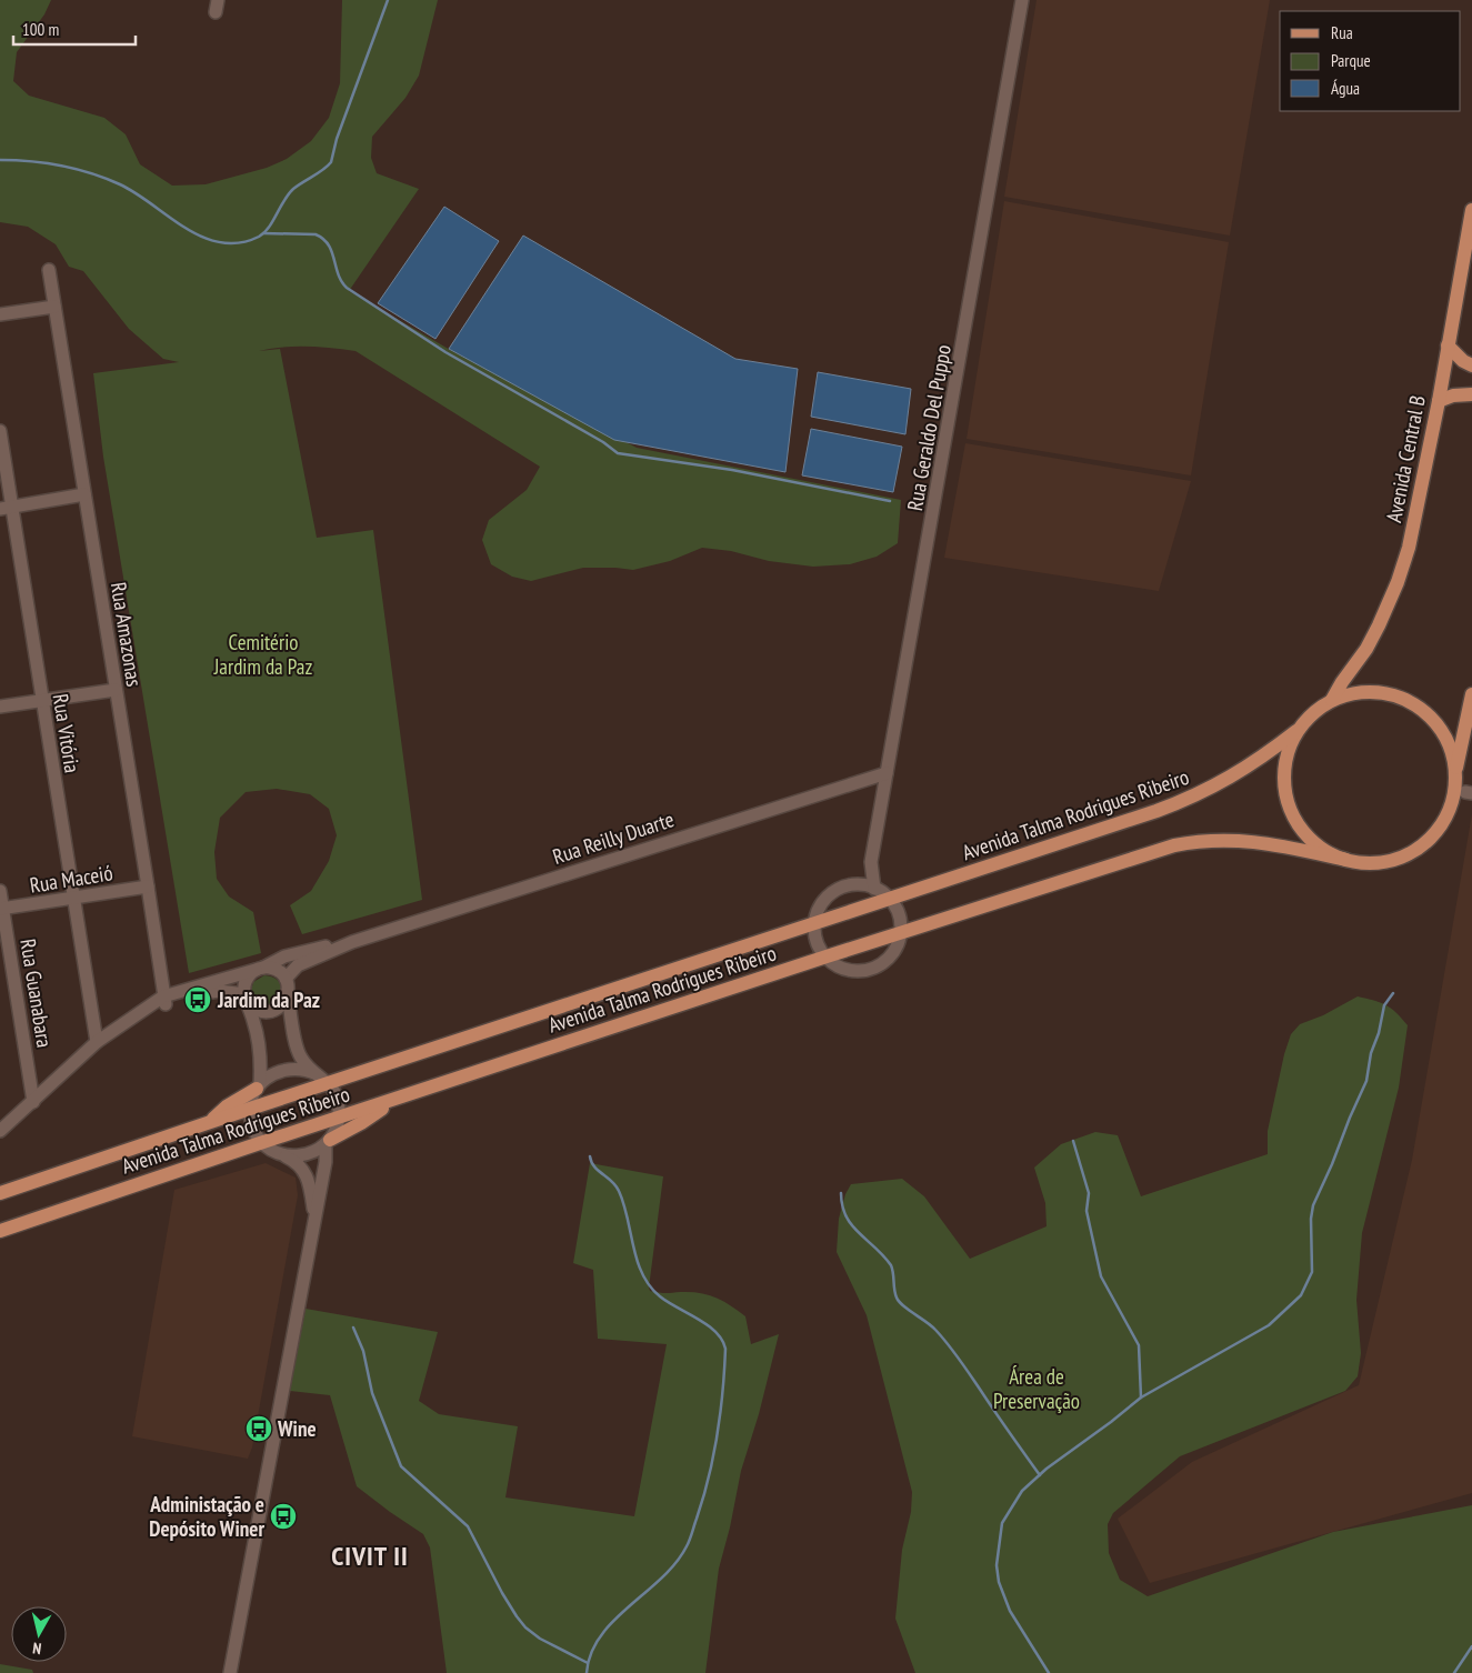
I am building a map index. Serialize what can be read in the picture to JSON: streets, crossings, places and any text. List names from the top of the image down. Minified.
{"streets":{"main road":["Avenida Central B","Avenida Talma Rodrigues Ribeiro"],"street":["Rua Geraldo Del Puppo","Rua Amazonas","Rua Vitória","Rua Reilly Duarte","Rua Maceió","Rua Guanabara"]},"crossings":[["Rua Geraldo Del Puppo","Rua Reilly Duarte"],["Avenida Central B","Avenida Talma Rodrigues Ribeiro"],["Rua Amazonas","Rua Reilly Duarte"],["Rua Amazonas","Rua Maceió"],["Rua Vitória","Rua Reilly Duarte"],["Rua Vitória","Rua Maceió"],["Rua Reilly Duarte","Rua Guanabara"],["Rua Maceió","Rua Guanabara"]],"districts":["CIVIT II"],"parks":["Cemitério Jardim da Paz","Área de Preservação"],"places":{"bus stop":["Jardim da Paz","Wine","Administação e Depósito Winer"]},"legend":["Rua","Parque","Água"],"scale_bar":"100 m","north":"bottom"}
